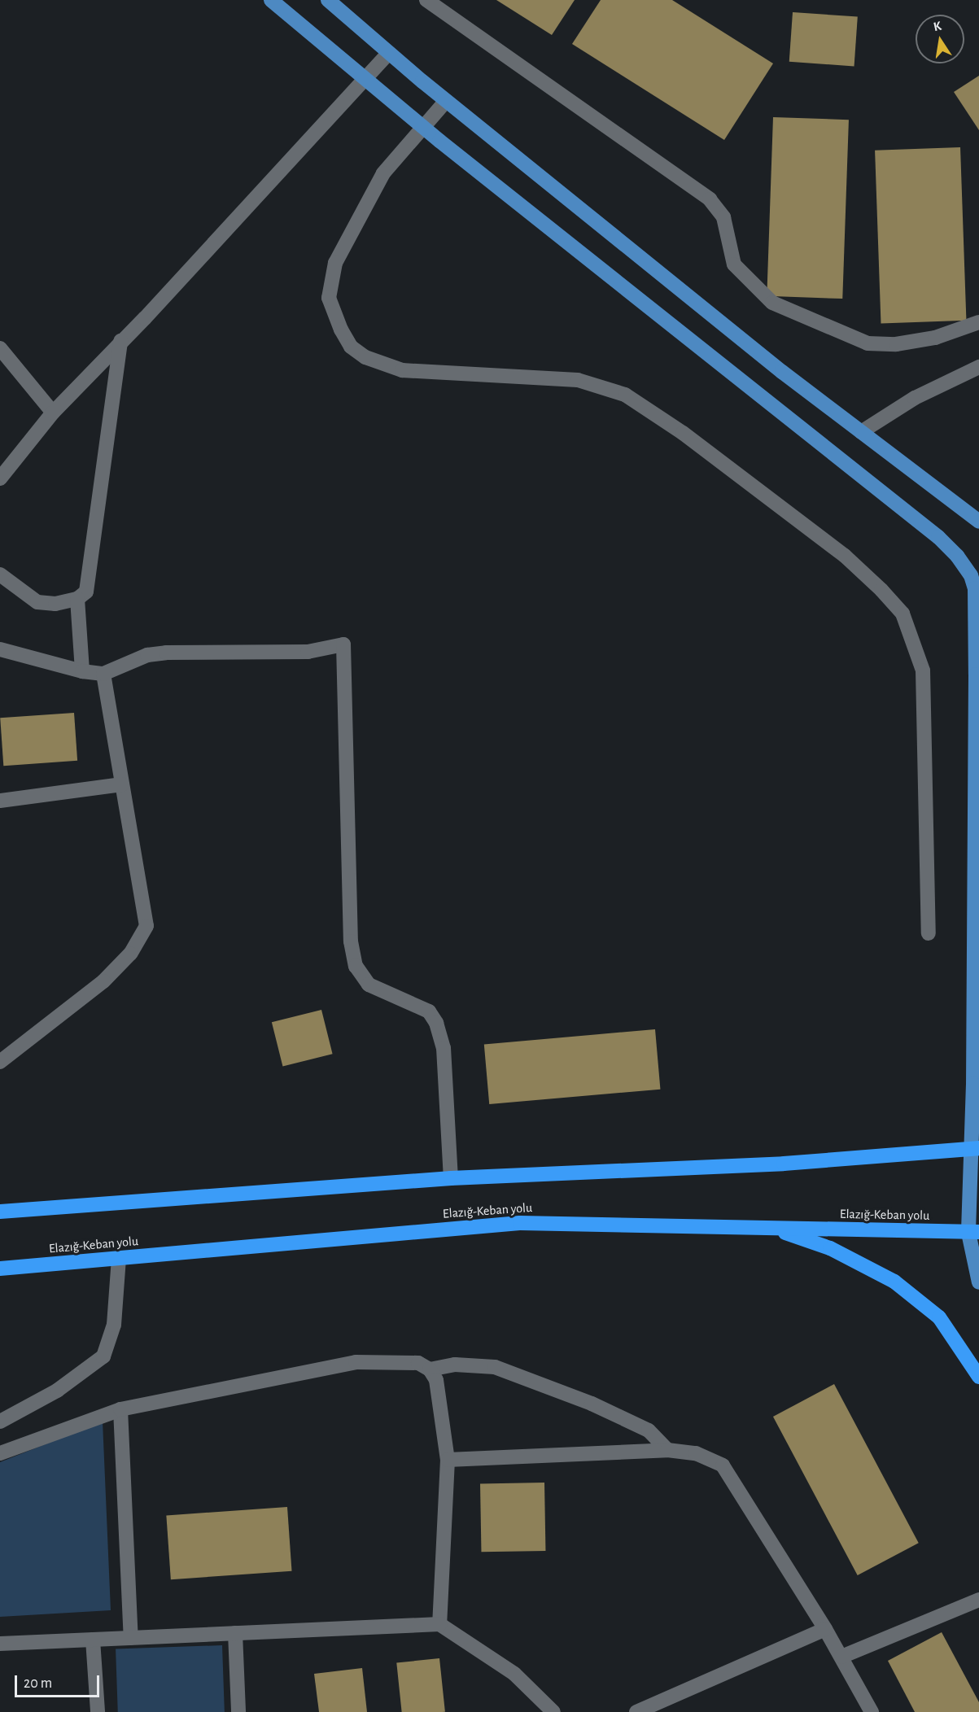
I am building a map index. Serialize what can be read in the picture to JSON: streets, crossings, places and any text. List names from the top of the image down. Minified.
{"streets":{"highway":["Elazığ-Keban yolu"]},"scale_bar":"20 m","north":"top"}
